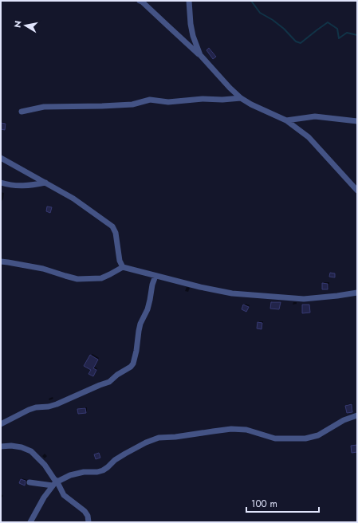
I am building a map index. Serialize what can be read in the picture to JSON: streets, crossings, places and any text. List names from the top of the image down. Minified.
{"scale_bar":"100 m","north":"left"}
